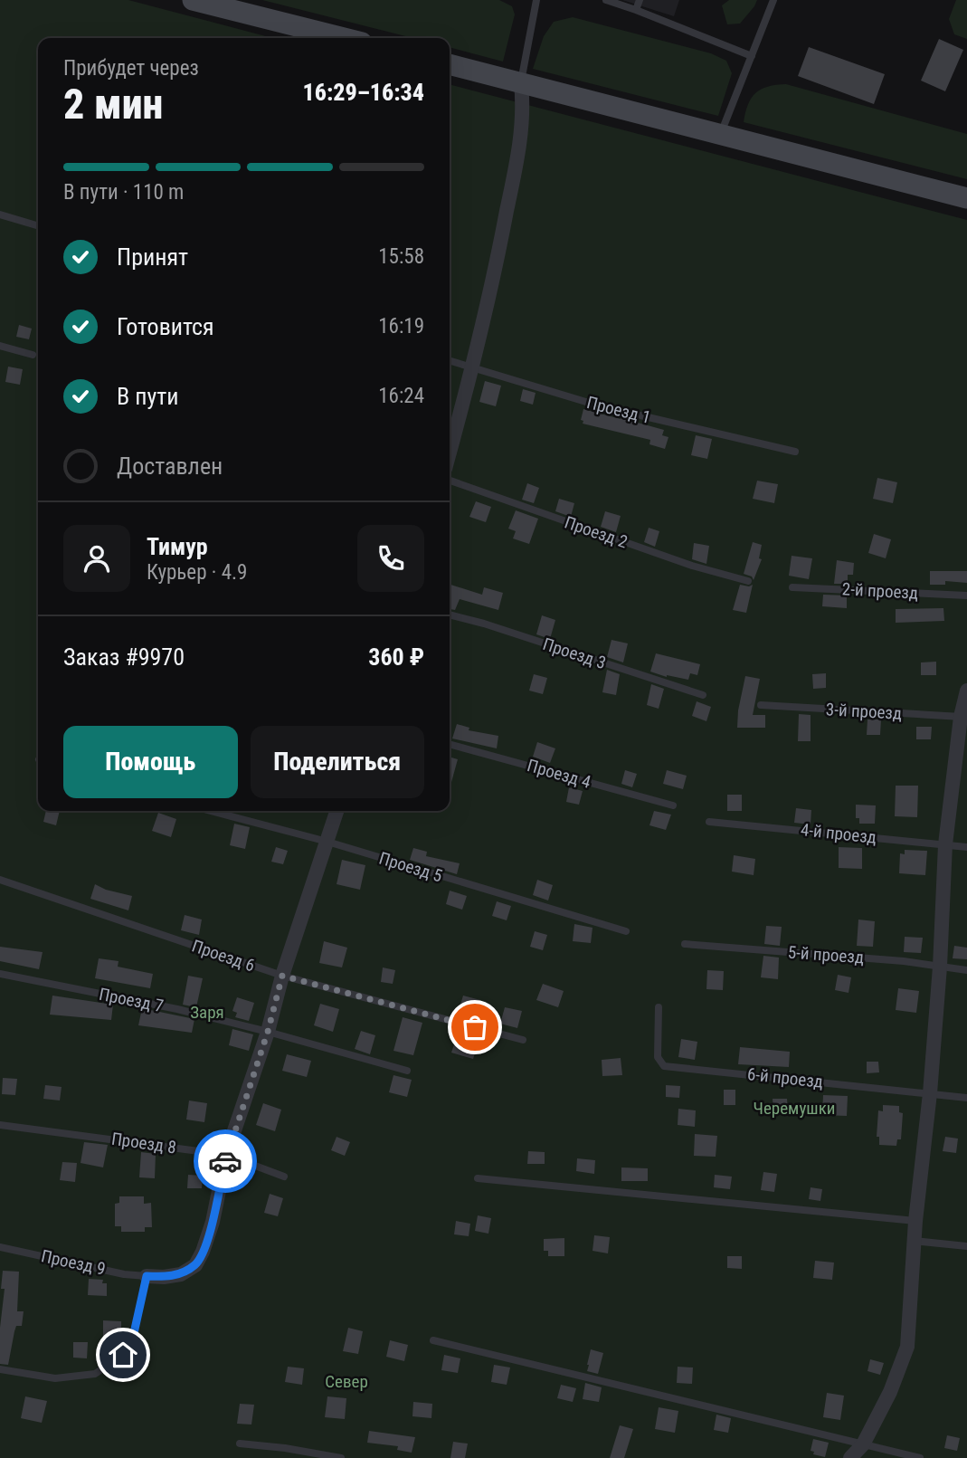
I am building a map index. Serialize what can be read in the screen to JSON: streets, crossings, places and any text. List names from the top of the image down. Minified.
{"streets":{"lane":["Проезд 1","Проезд 2","2-й проезд","Проезд 3","3-й проезд","Проезд 4","4-й проезд","Проезд 5","5-й проезд","Проезд 6","Проезд 7","6-й проезд","Проезд 8","Проезд 9"]},"parks":["Заря","Черемушки","Север"],"page":{"heading":["2 мин","Прибудет через","16:29–16:34"],"panel":["Тимур","Курьер · 4.9","Заказ #9970","360 ₽"],"bar":"В пути · 110 m","list":[["Принят","15:58"],["Готовится","16:19"],["В пути","16:24"],"Доставлен"],"buttons":["Помощь","Поделиться"]}}
